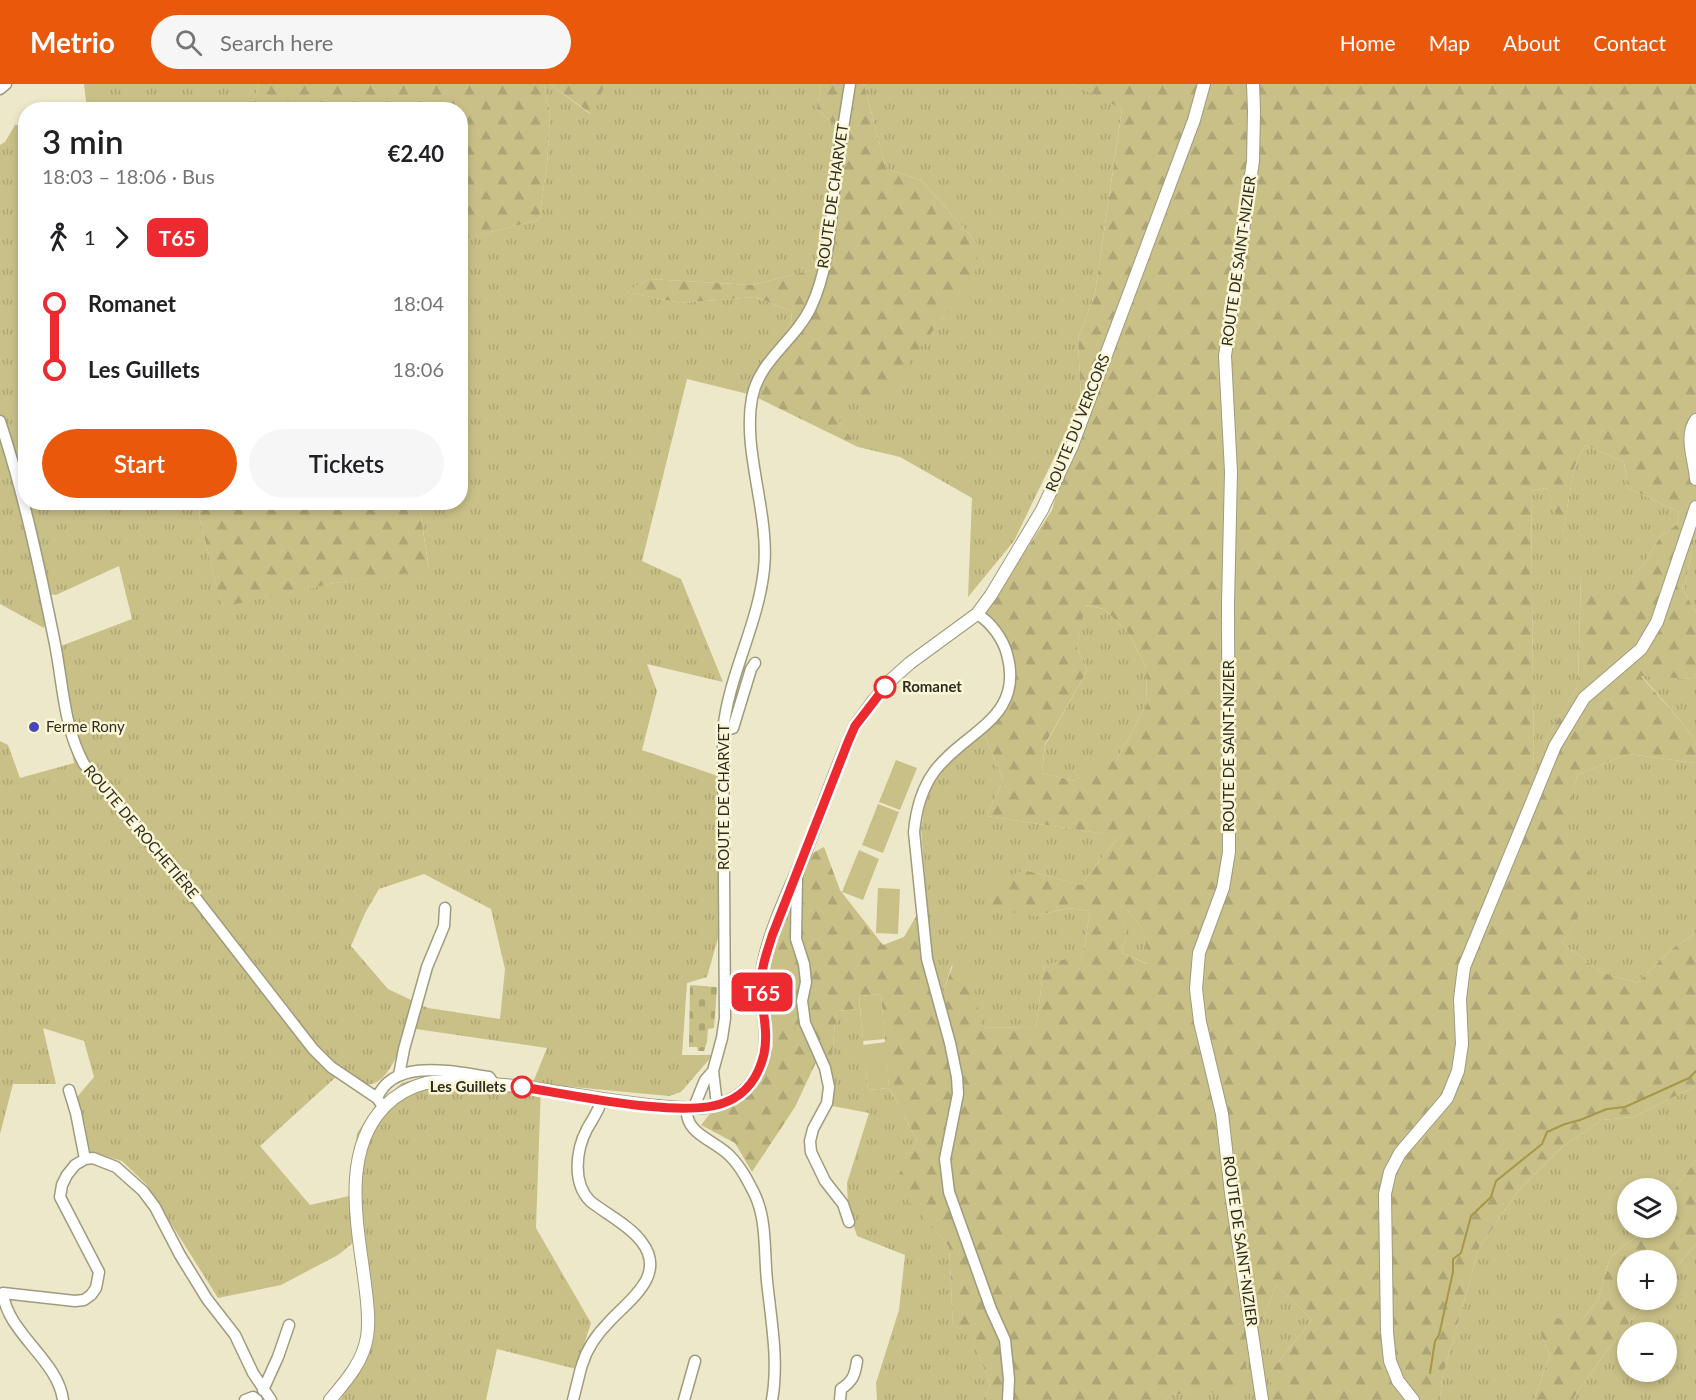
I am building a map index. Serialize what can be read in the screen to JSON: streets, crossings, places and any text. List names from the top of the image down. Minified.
{"streets":{"main road":["ROUTE DE SAINT-NIZIER","ROUTE DU VERCORS"],"street":["ROUTE DE CHARVET","ROUTE DE ROCHETIÈRE"]},"crossings":[["ROUTE DE CHARVET","ROUTE DU VERCORS"]],"places":["Romanet","Ferme Rony","Les Guillets"],"lines":["bus line T65"],"page":{"header":"Metrio","search":"Search here","nav":["Home","Map","About","Contact"],"on_map":"T65","heading":["3 min","18:03 – 18:06 · Bus","€2.40"],"legs":["1","T65"],"list":[{"name":"Romanet","value":"18:04"},{"name":"Les Guillets","value":"18:06"}],"buttons":["Start","Tickets"],"map_buttons":["+","−"]}}
